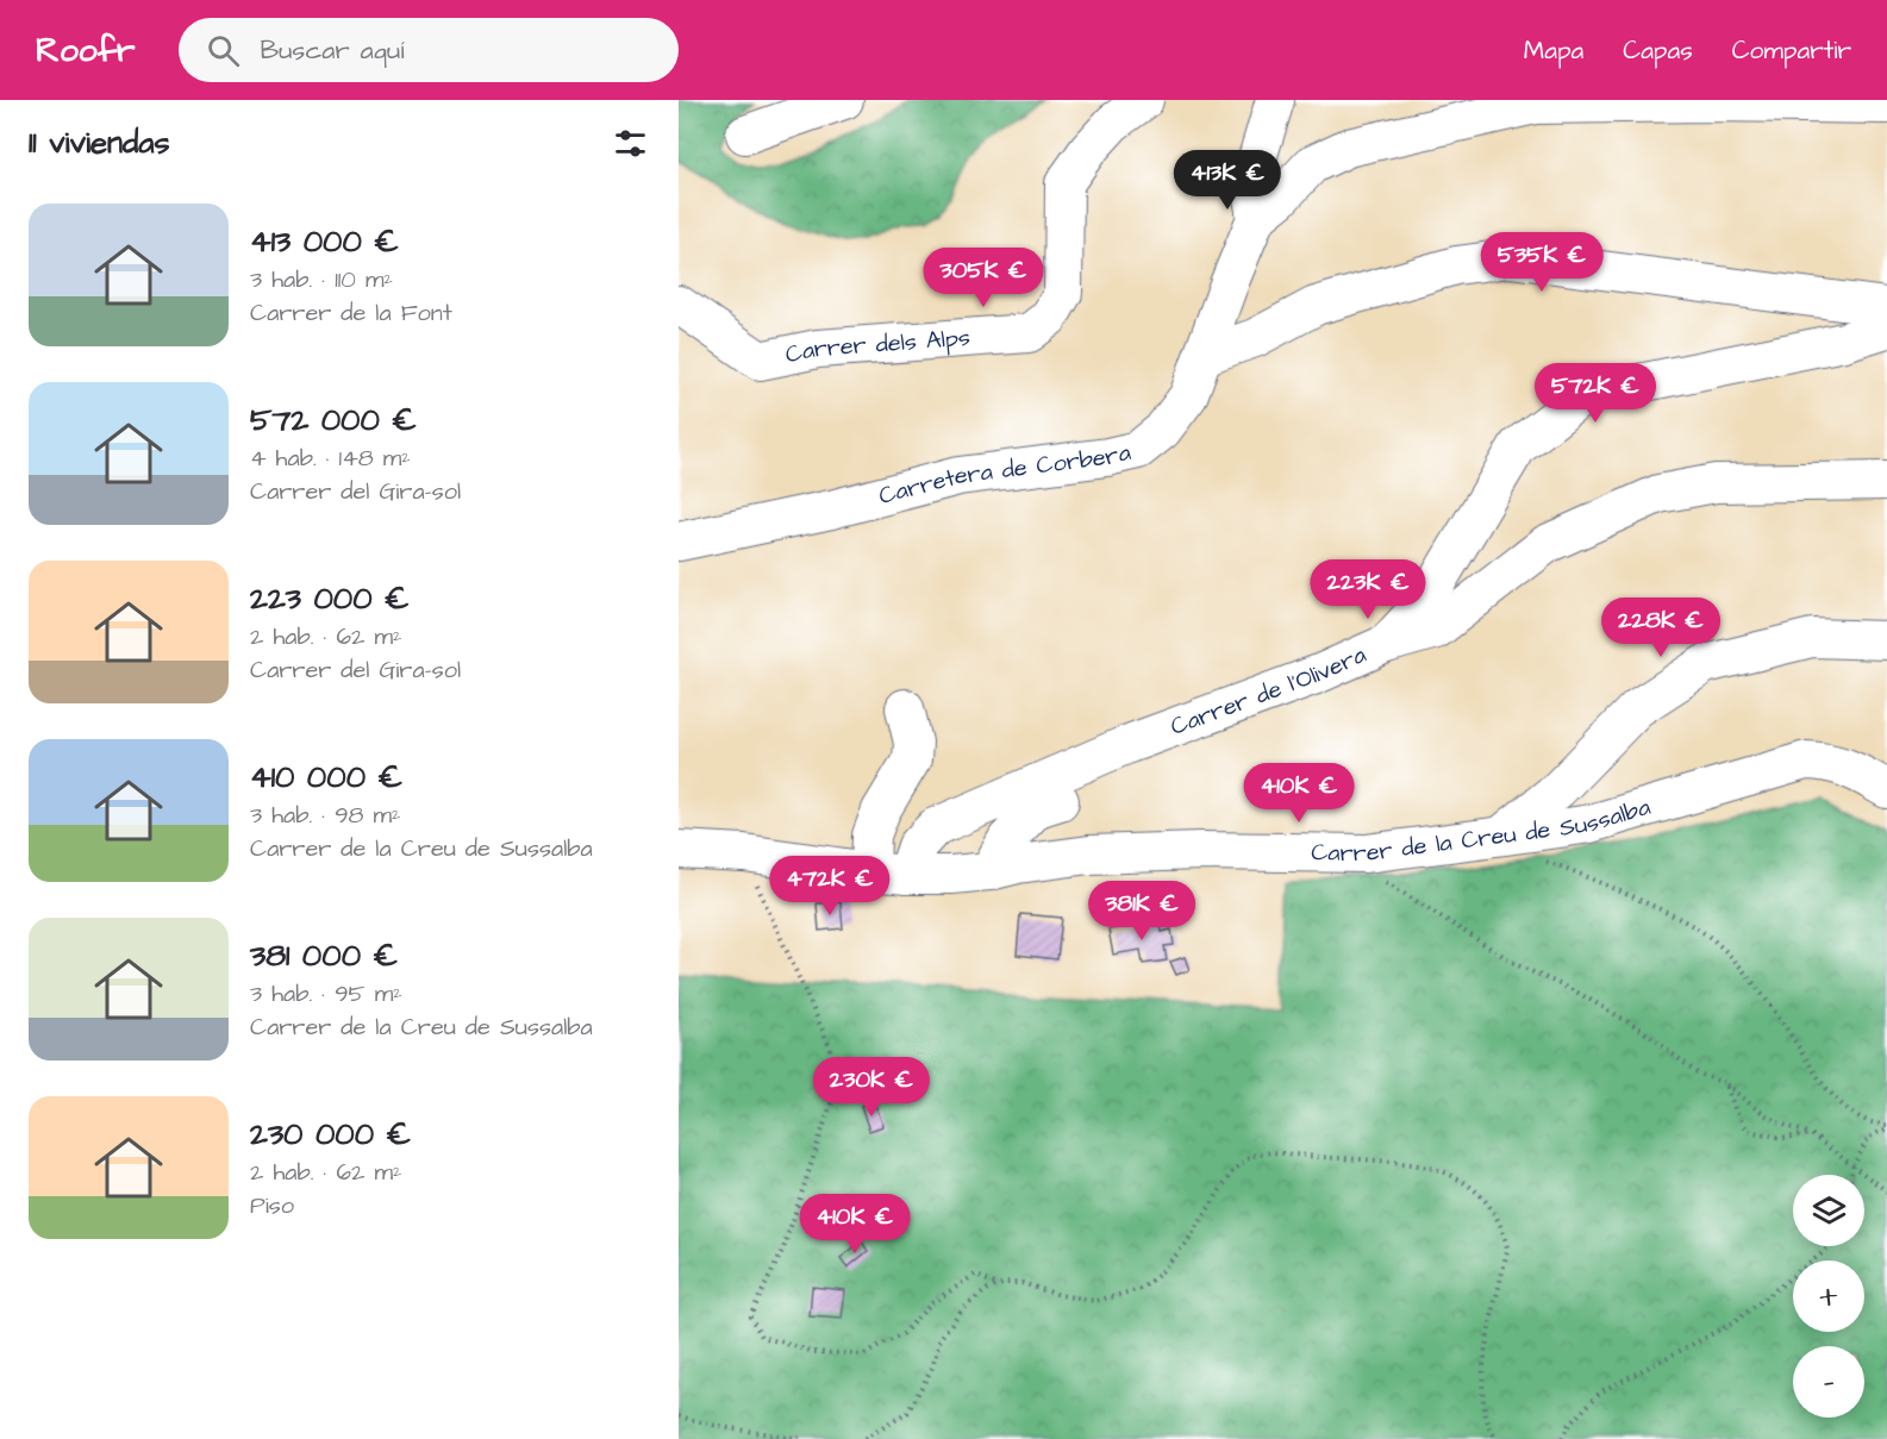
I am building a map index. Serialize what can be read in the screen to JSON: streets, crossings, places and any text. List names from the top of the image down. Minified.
{"streets":{"street":["Carrer dels Alps","Carretera de Corbera","Carrer de l'Olivera","Carrer de la Creu de Sussalba"]},"crossings":[["Carrer de l'Olivera","Carrer de la Creu de Sussalba"]],"page":{"header":"Roofr","search":"Buscar aquí","nav":["Mapa","Capas","Compartir"],"heading":"11 viviendas","price":["413K €","535K €","305K €","572K €","223K €","228K €","410K €","472K €","381K €","230K €","410K €"],"list":[{"name":"413 000 €","note":"3 hab. · 110 m² · Carrer de la Font"},{"name":"572 000 €","note":"4 hab. · 148 m² · Carrer del Gira-sol"},{"name":"223 000 €","note":"2 hab. · 62 m² · Carrer del Gira-sol"},{"name":"410 000 €","note":"3 hab. · 98 m² · Carrer de la Creu de Sussalba"},{"name":"381 000 €","note":"3 hab. · 95 m² · Carrer de la Creu de Sussalba"},{"name":"230 000 €","note":"2 hab. · 62 m² · Piso"}],"map_buttons":["+","−"]}}
